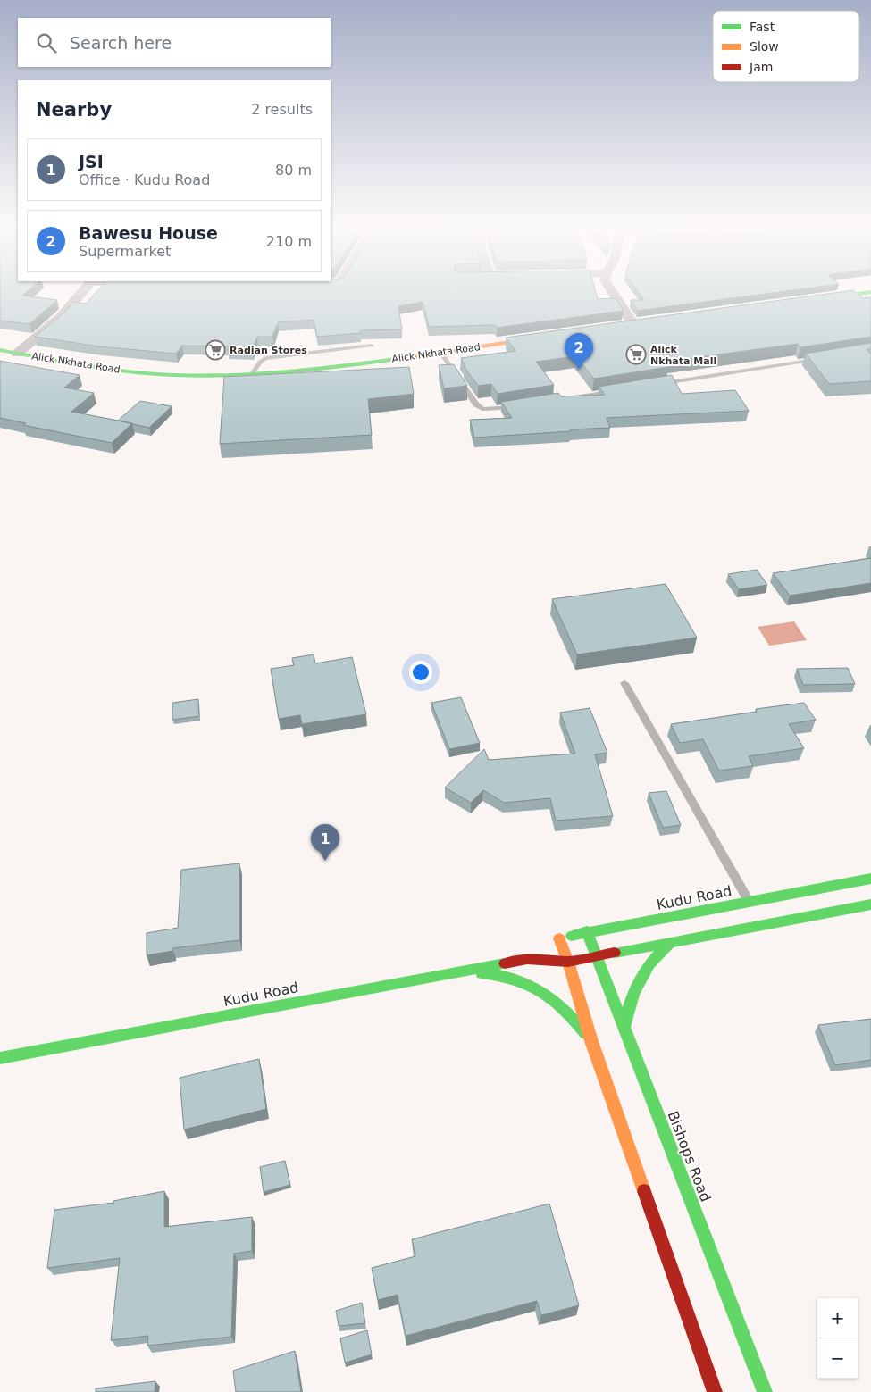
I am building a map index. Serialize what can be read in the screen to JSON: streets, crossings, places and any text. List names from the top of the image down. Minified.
{"streets":{"main road":["Alick Nkhata Road","Kudu Road","Bishops Road"]},"crossings":[["Kudu Road","Bishops Road"]],"places":{"supermarket":["Radian Stores","Alick Nkhata Mall"]},"legend":["Fast","Slow","Jam"],"page":{"search":"Search here","heading":["Nearby","2 results"],"list":[{"mark":"1","name":"JSI","note":"Office · Kudu Road","value":"80 m"},{"mark":"2","name":"Bawesu House","note":"Supermarket","value":"210 m"}],"pins":["2","1"],"map_buttons":["+","−"]}}
